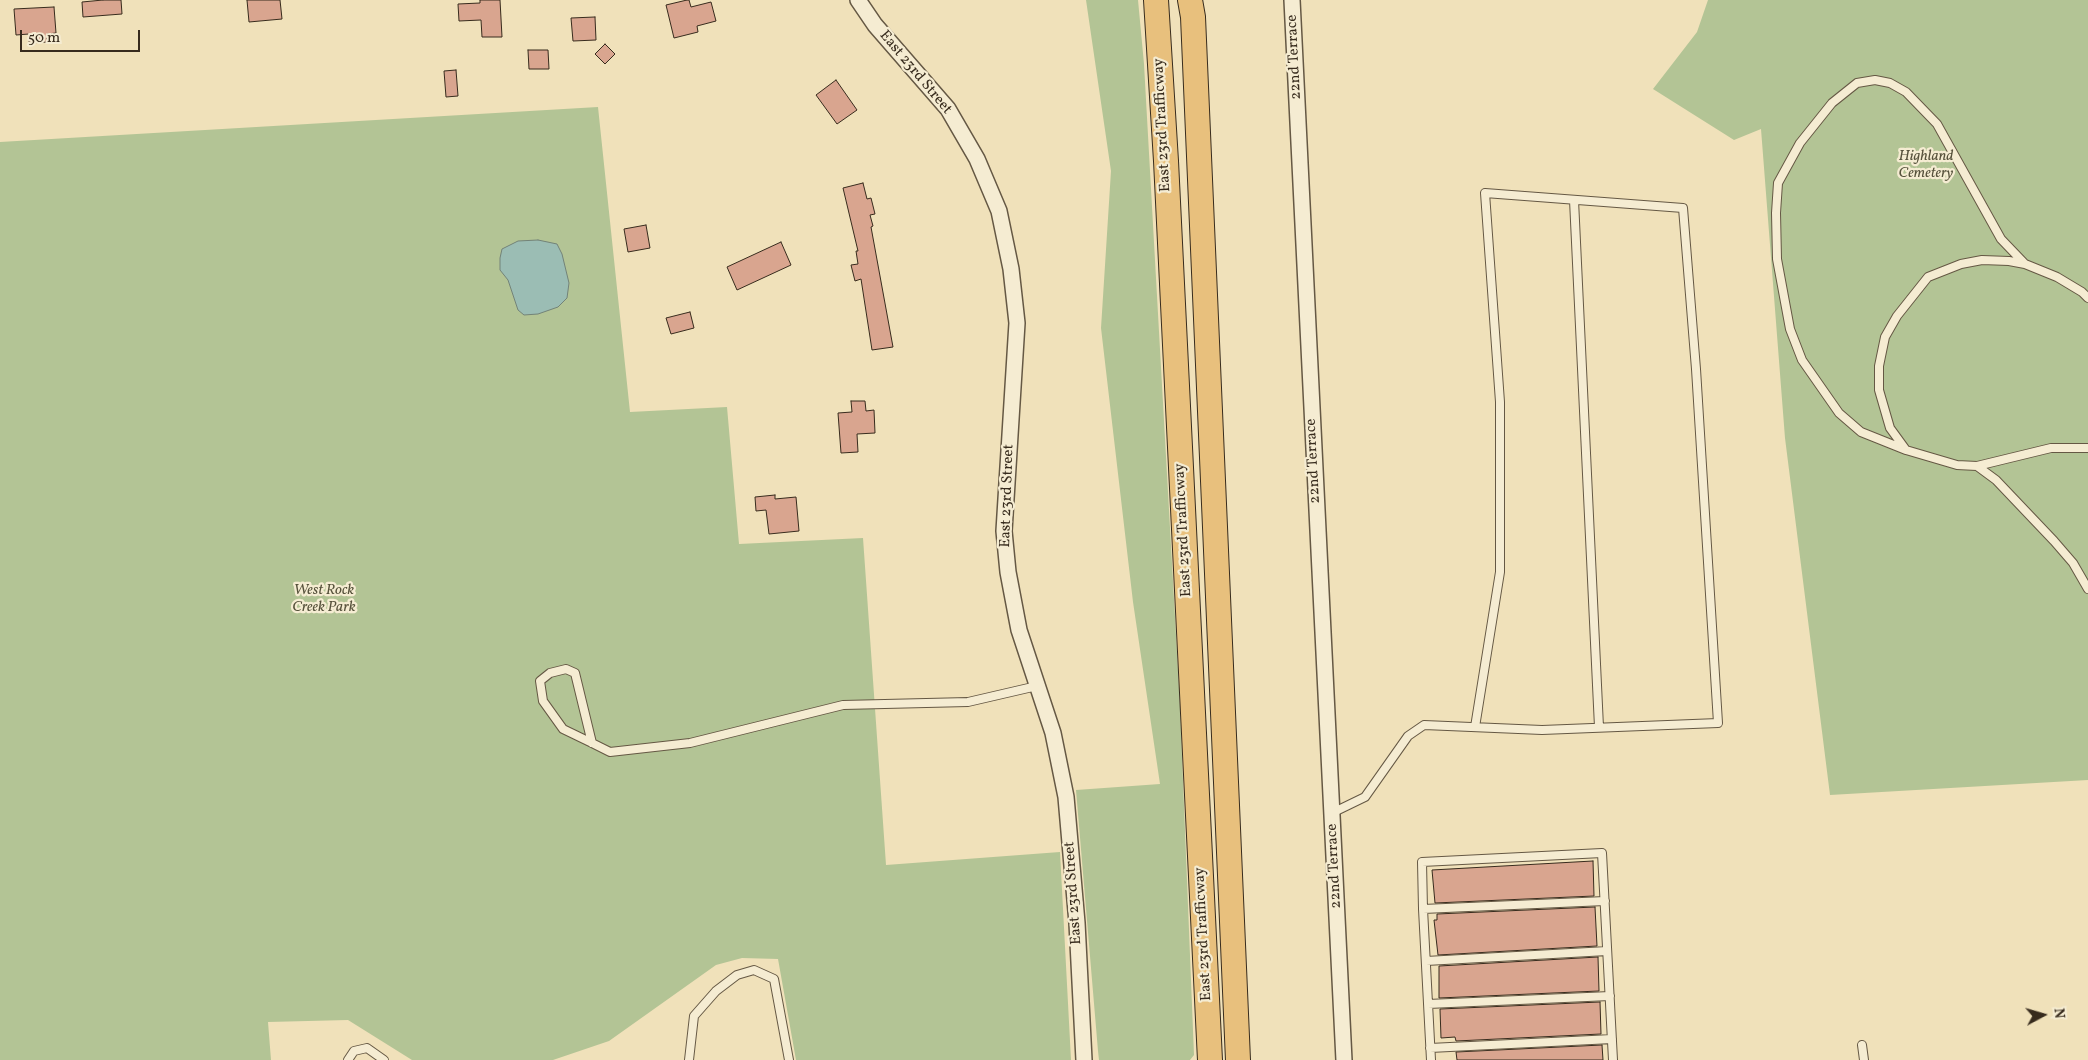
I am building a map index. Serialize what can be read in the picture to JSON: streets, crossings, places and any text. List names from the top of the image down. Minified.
{"streets":{"main road":["East 23rd Trafficway"],"street":["22nd Terrace","East 23rd Street"]},"parks":["Highland Cemetery","West Rock Creek Park"],"scale_bar":"50 m","north":"right"}
